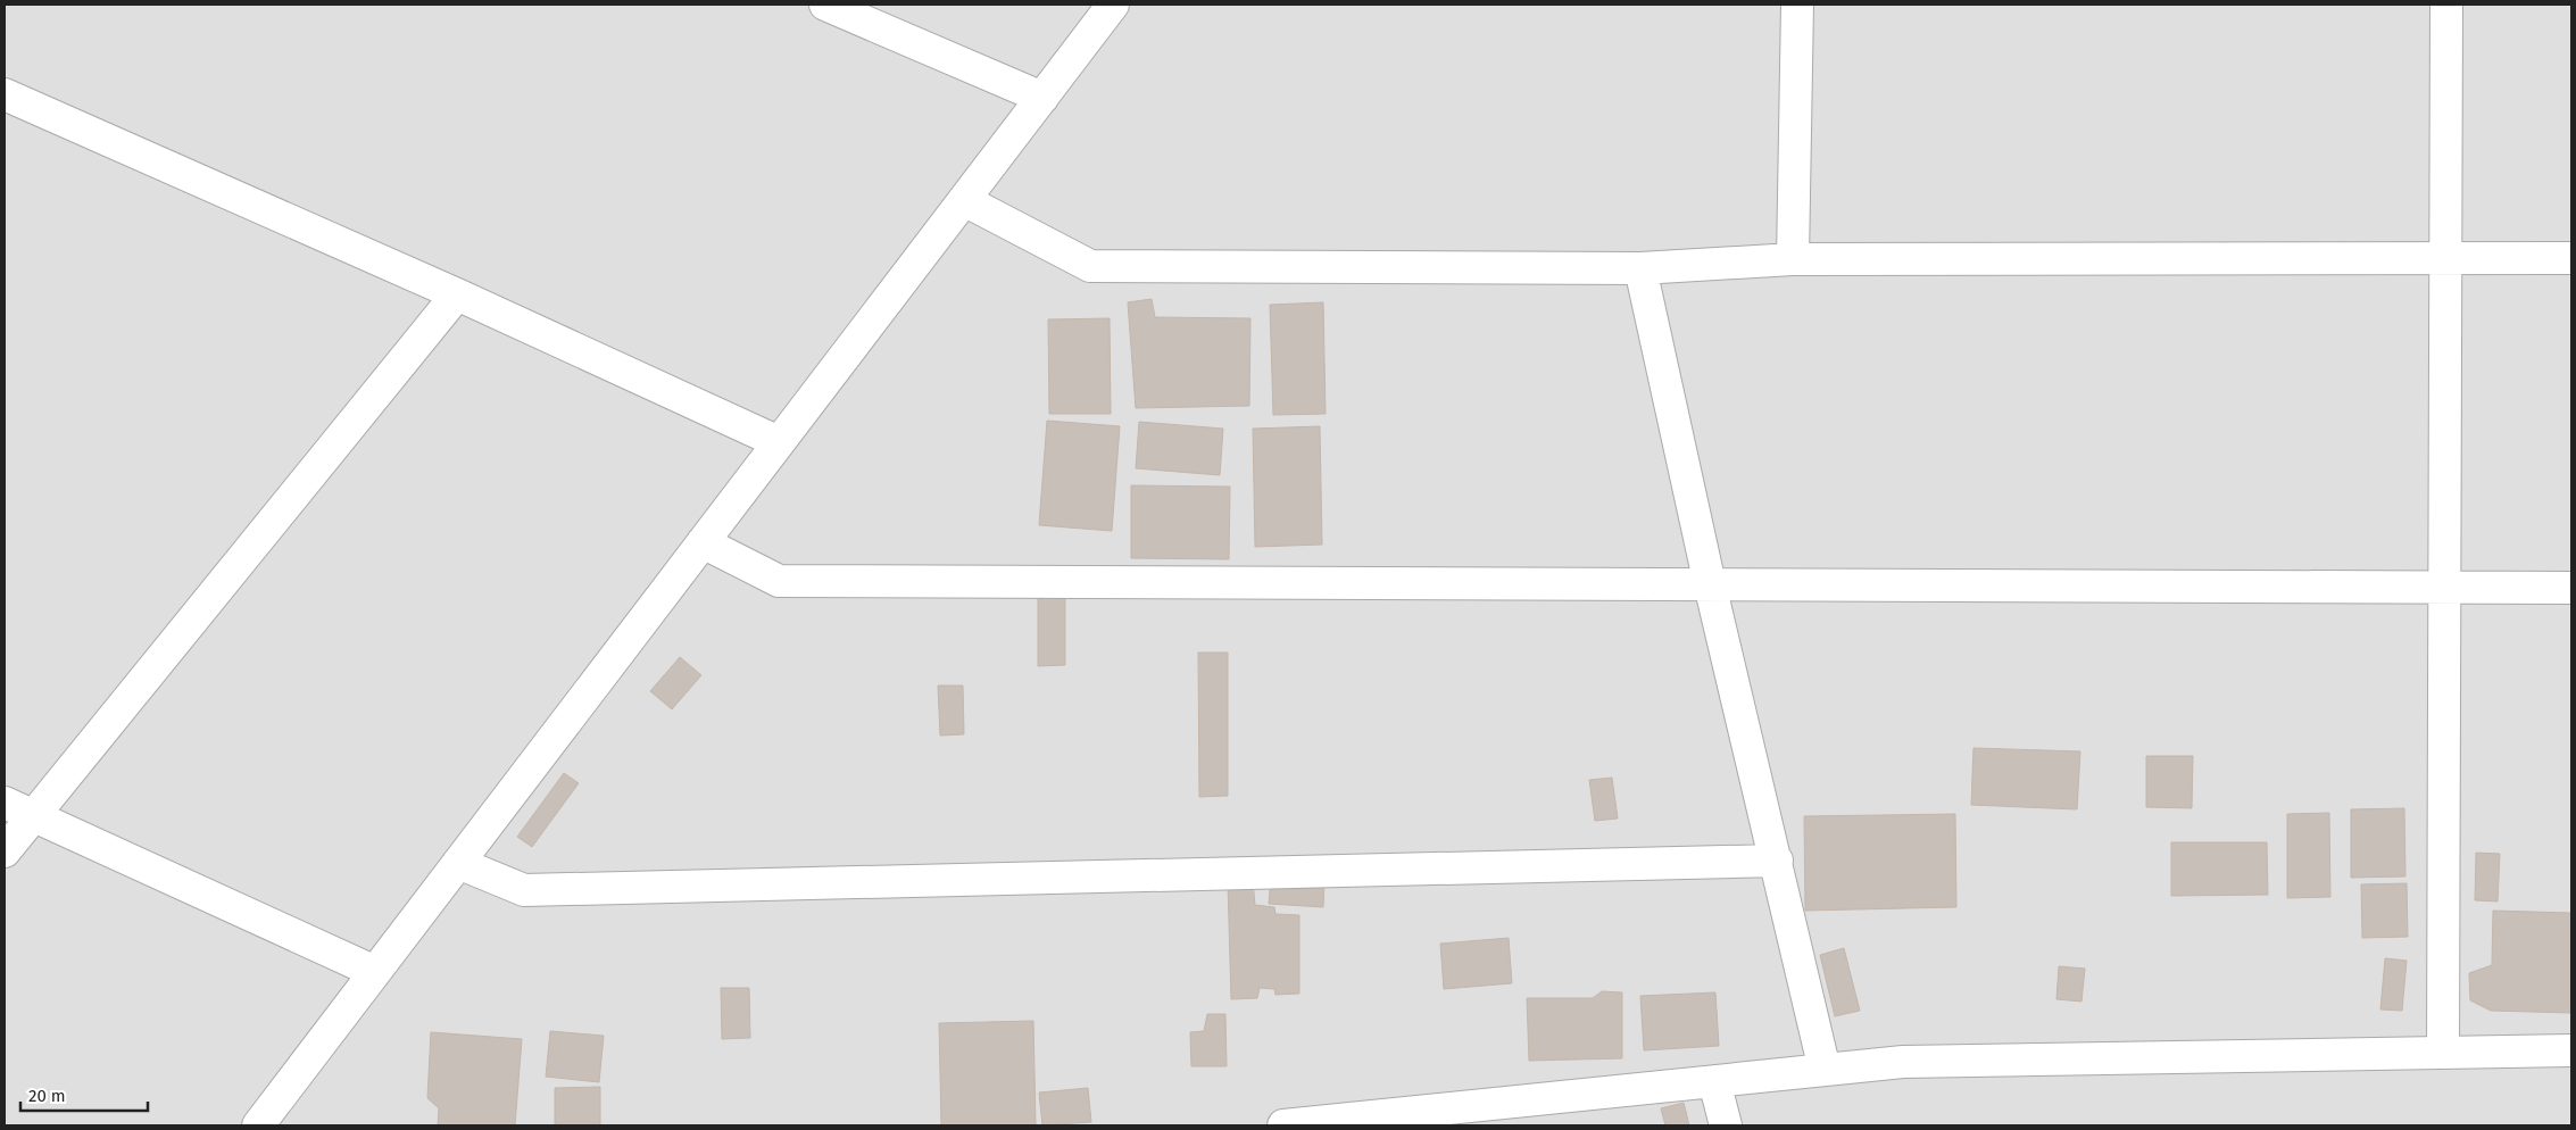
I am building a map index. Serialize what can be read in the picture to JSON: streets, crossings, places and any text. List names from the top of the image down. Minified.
{"scale_bar":"20 m"}
